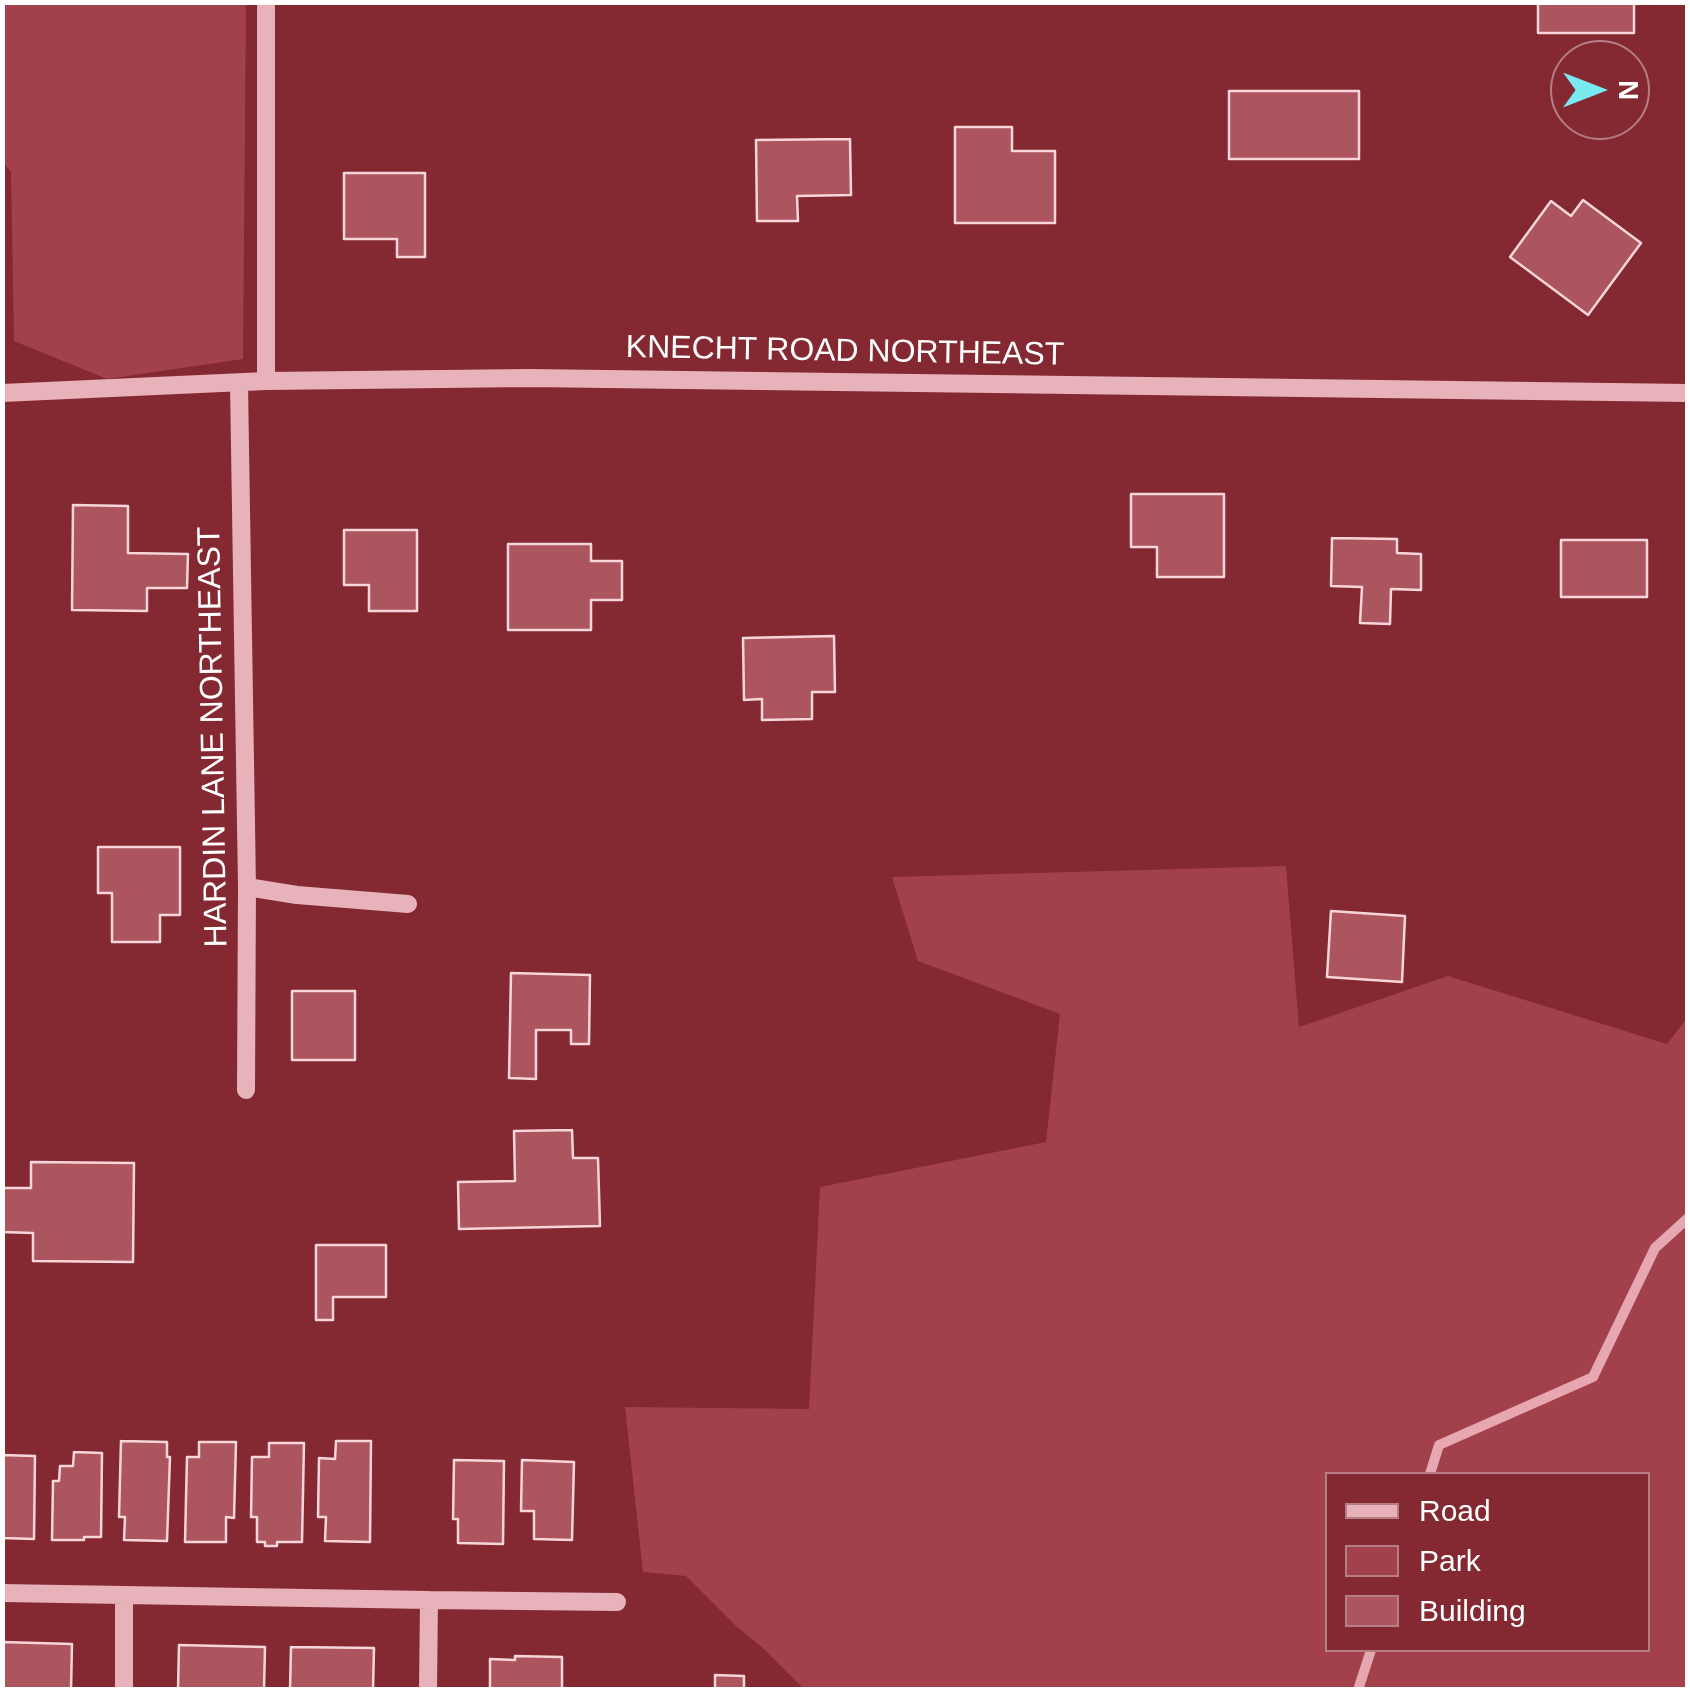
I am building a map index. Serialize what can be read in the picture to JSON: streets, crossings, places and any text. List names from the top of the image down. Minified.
{"streets":{"street":["KNECHT ROAD NORTHEAST","HARDIN LANE NORTHEAST"]},"crossings":[["KNECHT ROAD NORTHEAST","HARDIN LANE NORTHEAST"]],"legend":["Road","Park","Building"],"north":"right"}
